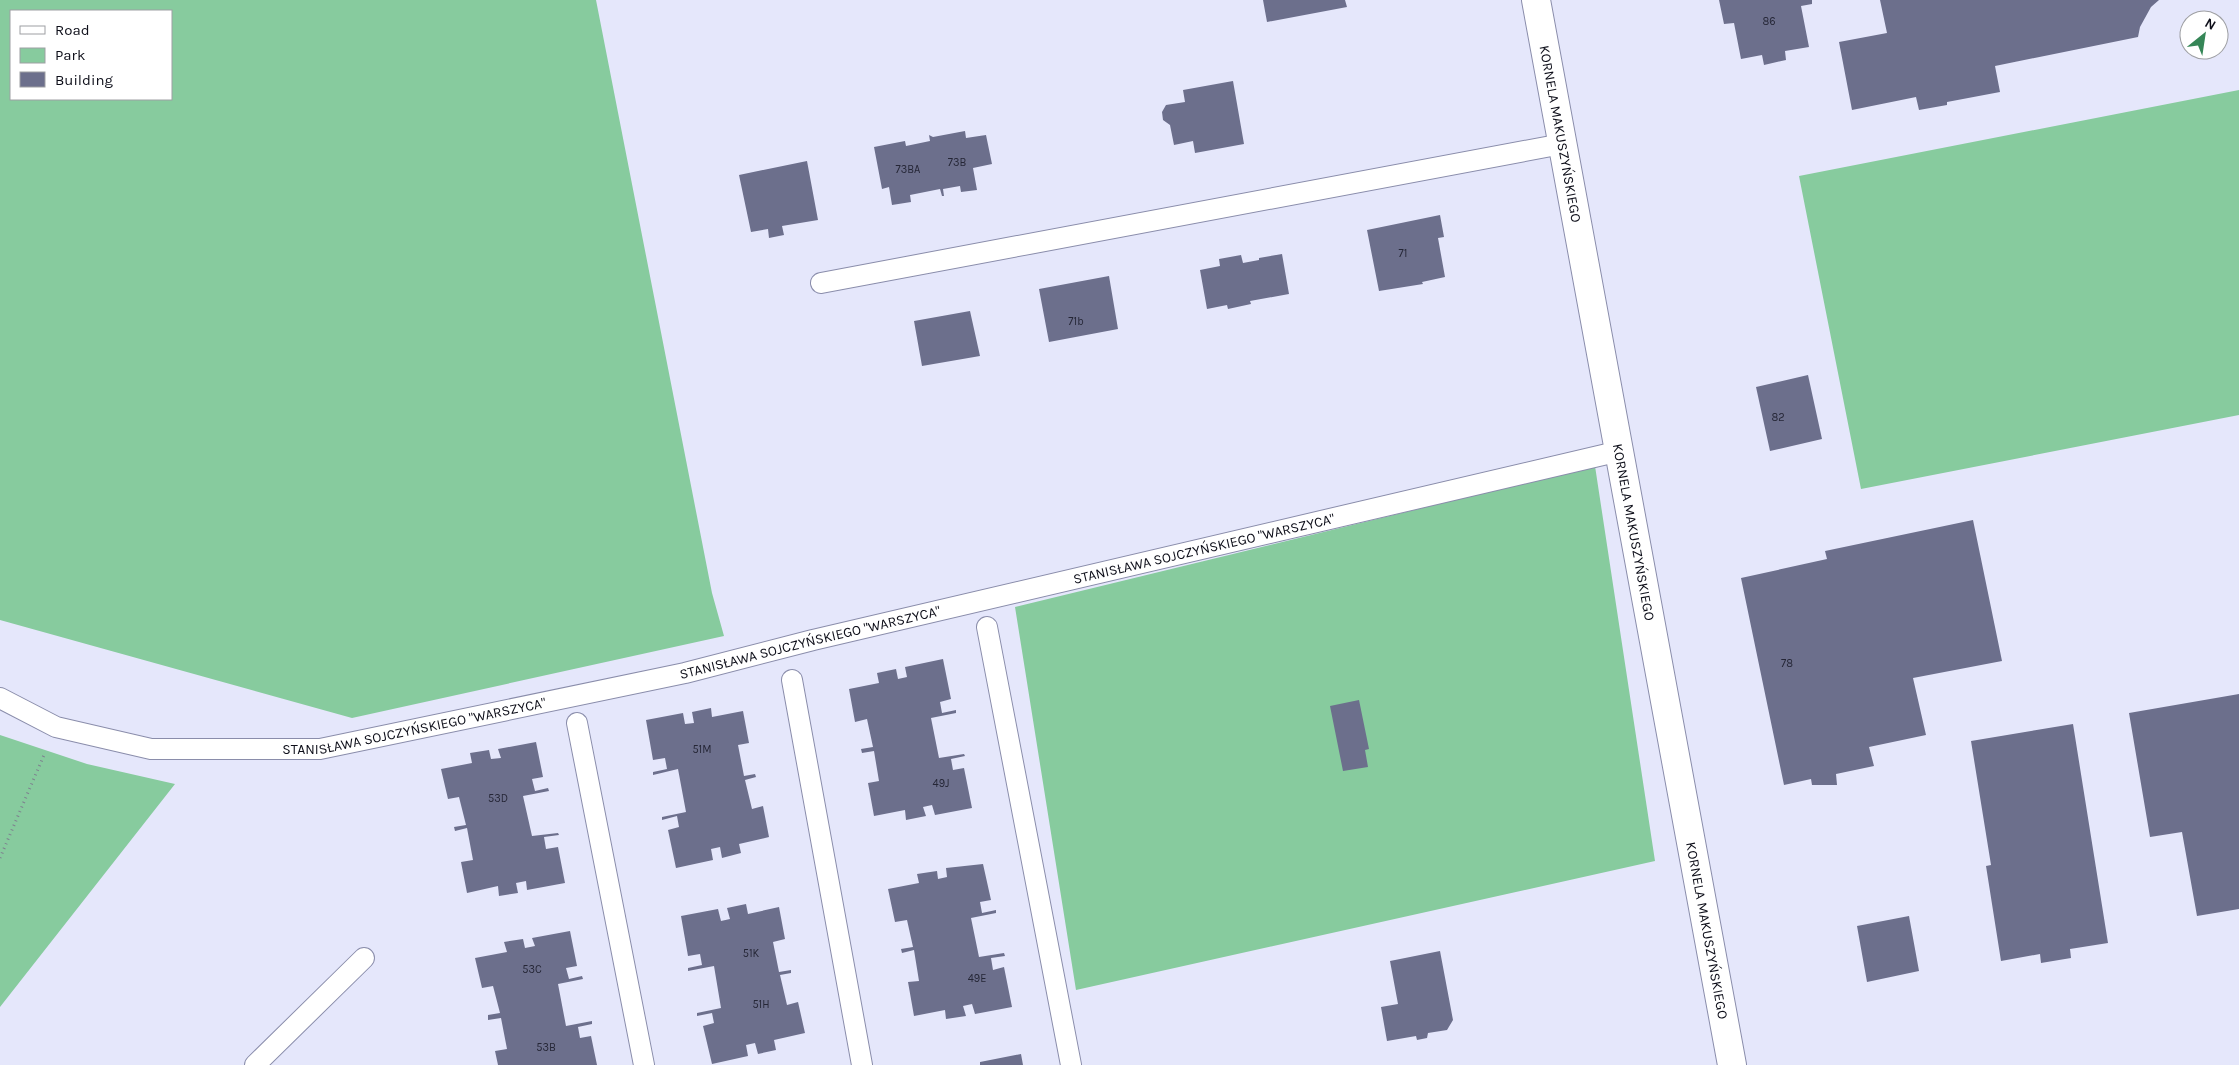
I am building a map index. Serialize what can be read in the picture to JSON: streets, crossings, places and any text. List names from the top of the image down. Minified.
{"streets":{"street":["KORNELA MAKUSZYŃSKIEGO"],"lane":["STANISŁAWA SOJCZYŃSKIEGO \"WARSZYCA\""]},"crossings":[["KORNELA MAKUSZYŃSKIEGO","STANISŁAWA SOJCZYŃSKIEGO \"WARSZYCA\""]],"house_numbers":["86","73B","73BA","71","71b","82","78","51M","49J","53D","51K","53C","49E","51H","53B"],"legend":["Road","Park","Building"],"north":"top right"}
